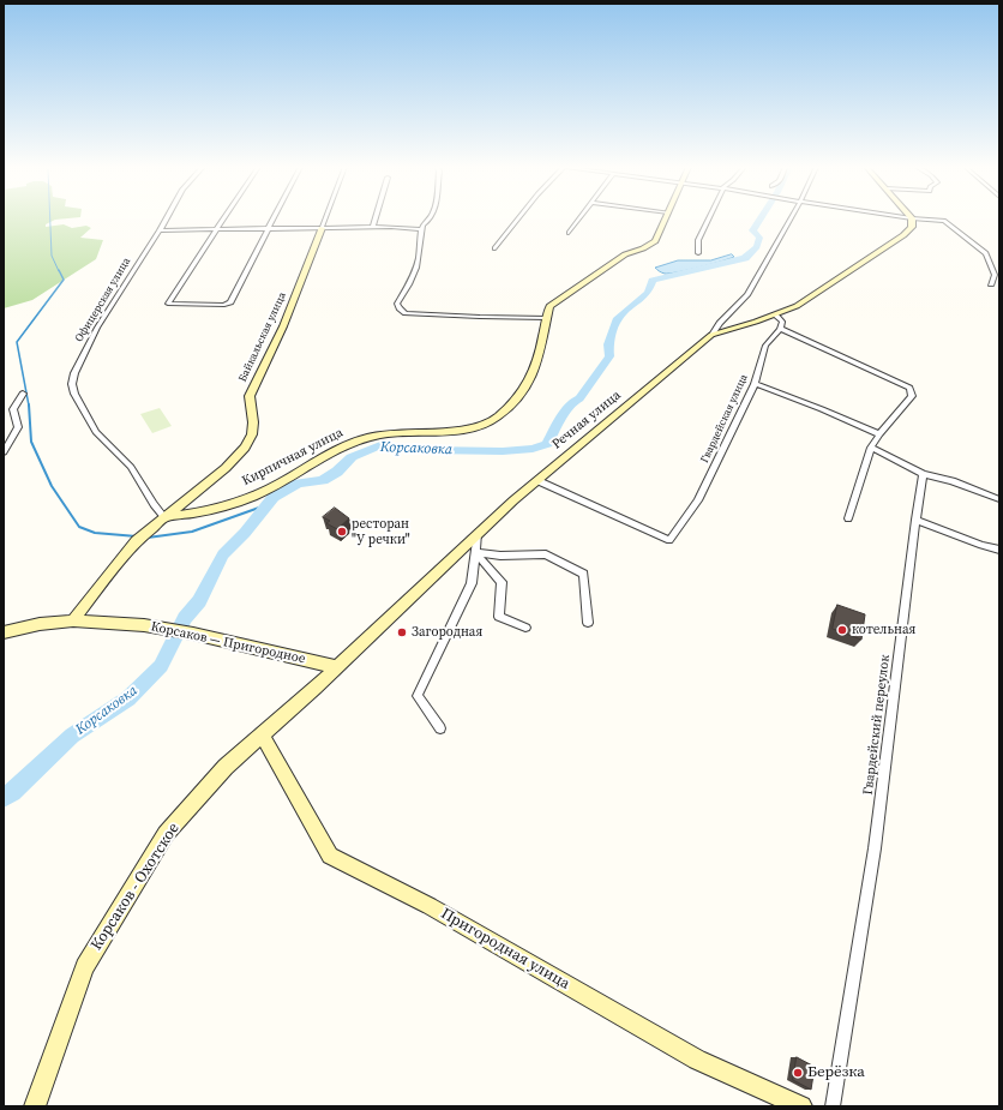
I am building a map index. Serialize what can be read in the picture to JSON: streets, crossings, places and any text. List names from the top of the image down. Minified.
{"streets":{"street":["Офицерская улица","Байкальская улица","Гвардейская улица","Речная улица","Кирпичная улица","Корсаков — Пригородное","Гвардейский переулок","Корсаков - Охотское","Пригородная улица"]},"crossings":[["Офицерская улица","Байкальская улица"],["Офицерская улица","Кирпичная улица"],["Байкальская улица","Кирпичная улица"],["Гвардейская улица","Речная улица"],["Речная улица","Корсаков — Пригородное"],["Речная улица","Корсаков - Охотское"],["Кирпичная улица","Корсаков — Пригородное"],["Корсаков — Пригородное","Корсаков - Охотское"],["Корсаков - Охотское","Пригородная улица"]],"water":["Корсаковка"],"places":["ресторан \"У речки\"","котельная","Загородная","Берёзка"]}
